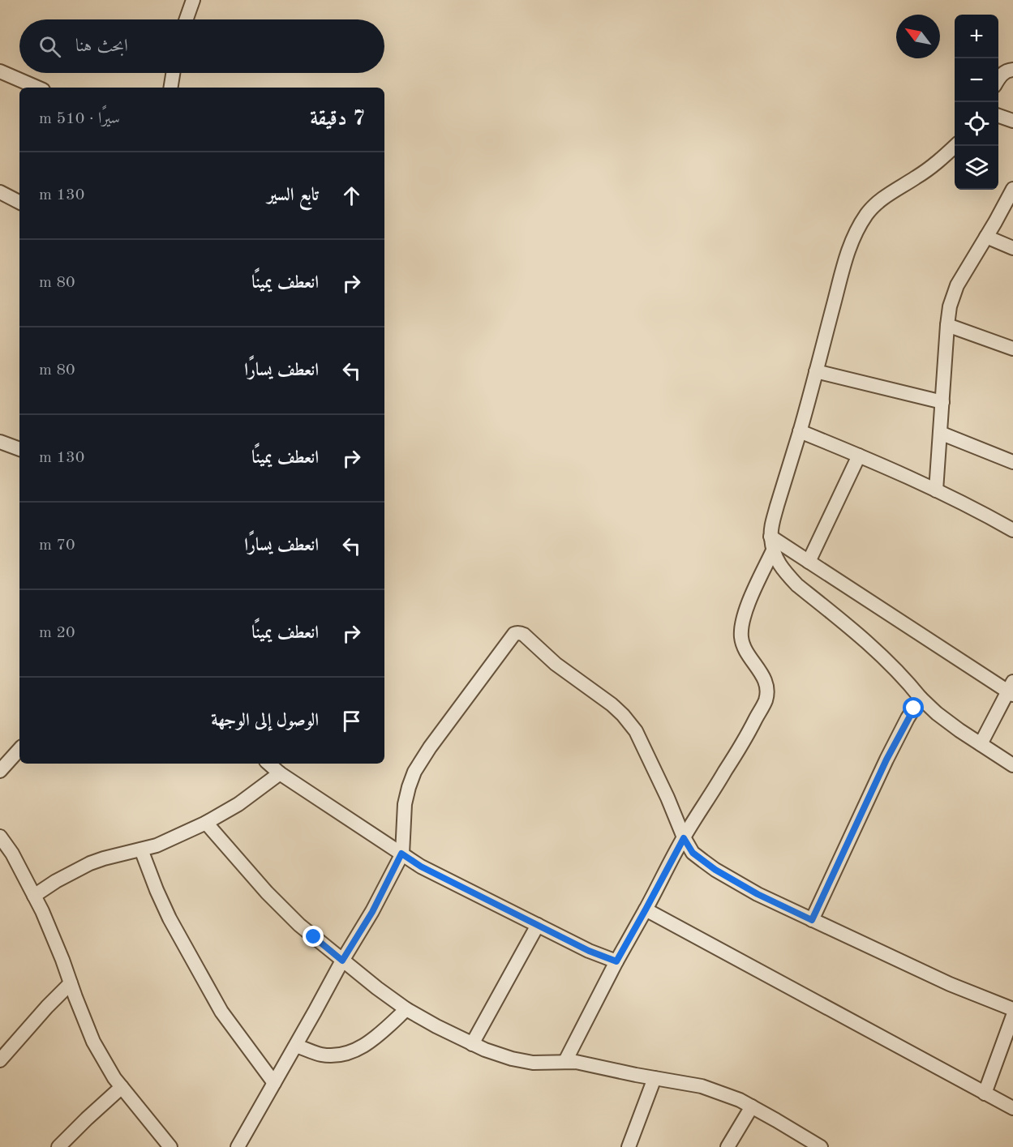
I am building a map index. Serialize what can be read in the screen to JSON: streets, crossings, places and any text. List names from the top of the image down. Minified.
{"north":"top left","page":{"map_buttons":["+","−"],"search":"ابحث هنا","heading":["7 دقيقة","سيرًا · 510 m"],"list":[["تابع السير","130 m"],["انعطف يمينًا","80 m"],["انعطف يسارًا","80 m"],["انعطف يمينًا","130 m"],["انعطف يسارًا","70 m"],["انعطف يمينًا","20 m"],"الوصول إلى الوجهة"]}}
